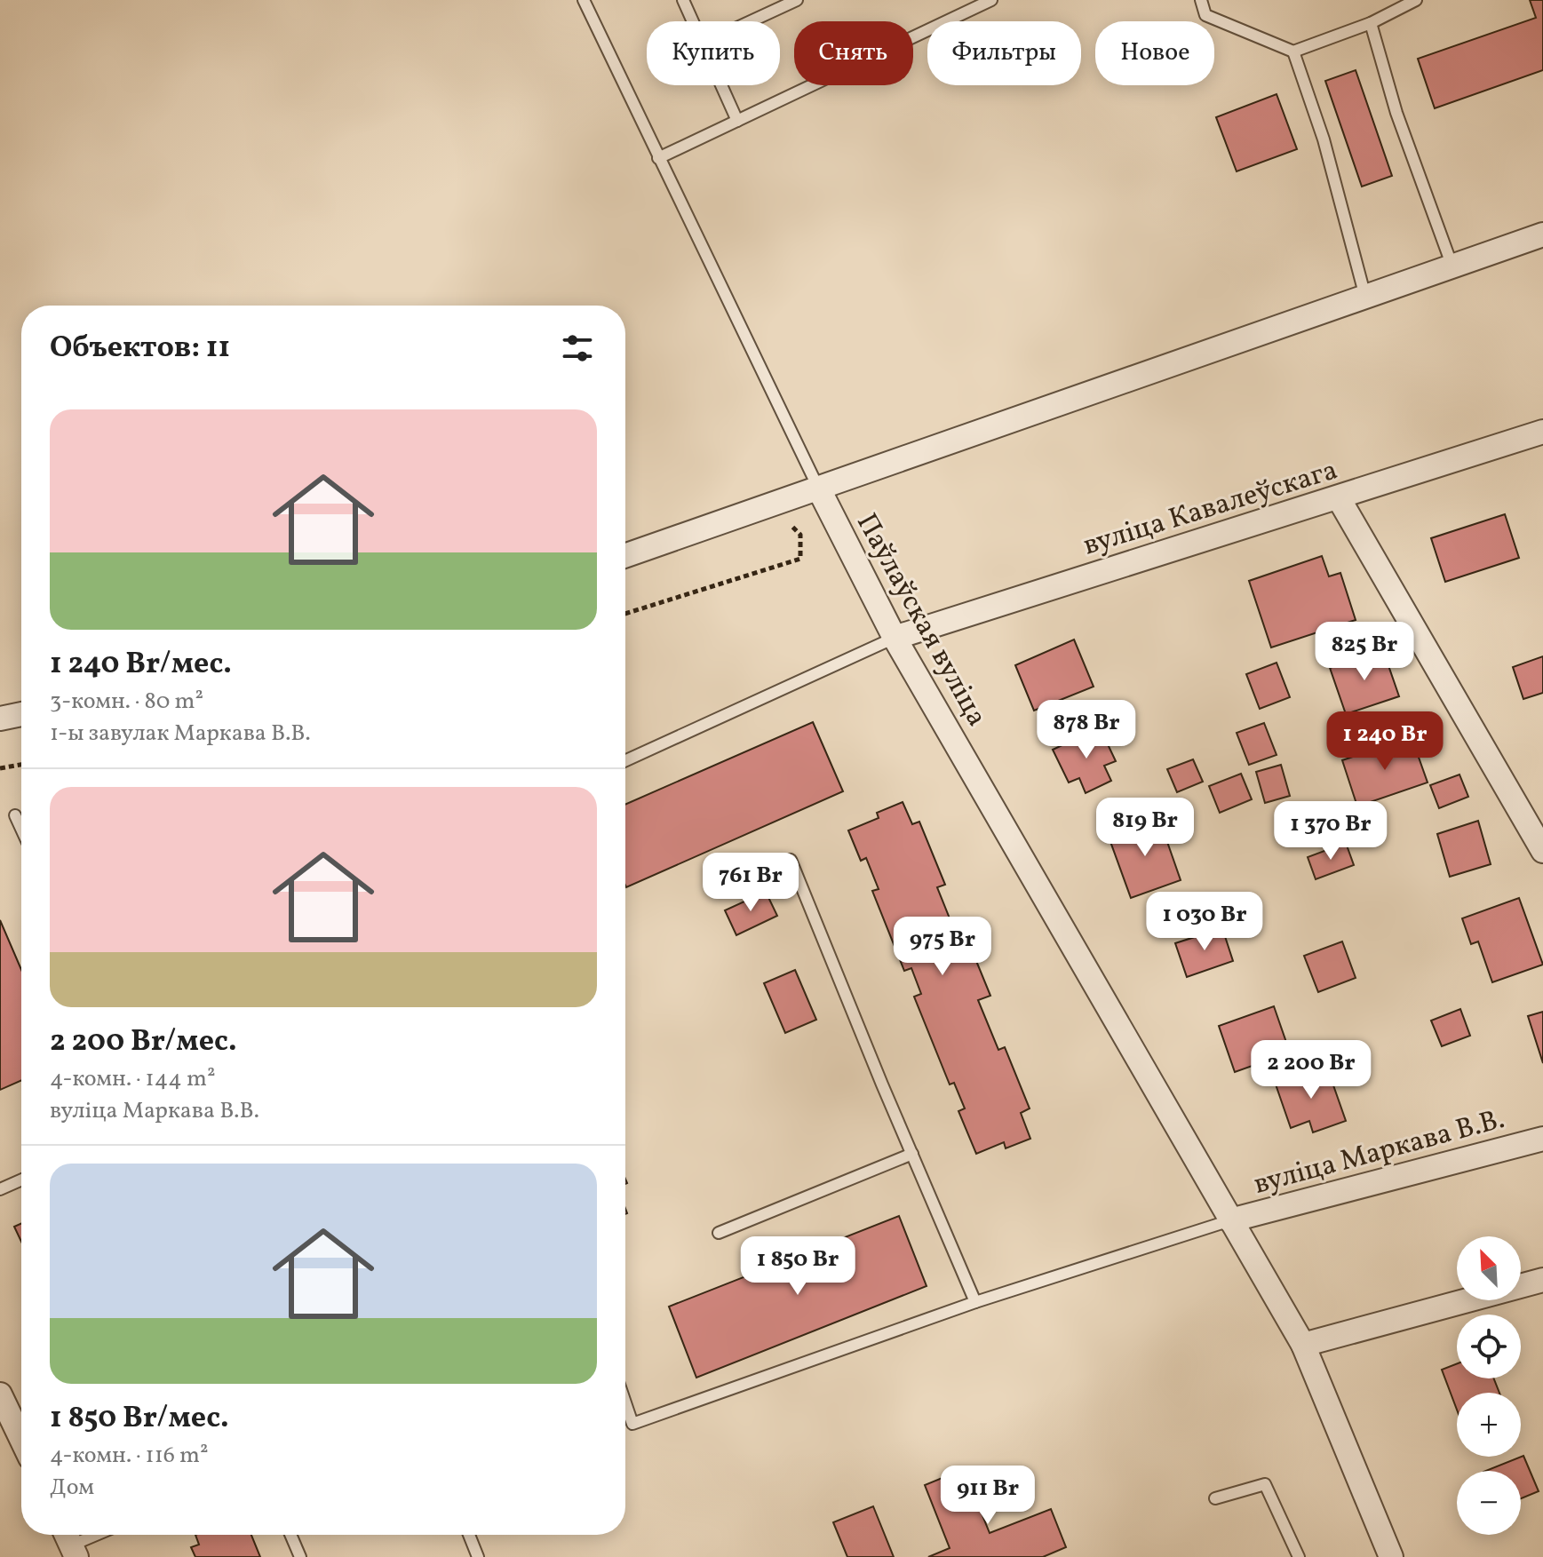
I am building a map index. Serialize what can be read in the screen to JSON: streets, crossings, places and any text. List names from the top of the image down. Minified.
{"streets":{"street":["вуліца Кавалеўскага","Паўлаўская вуліца","вуліца Маркава В.В."]},"crossings":[["вуліца Кавалеўскага","Паўлаўская вуліца"],["Паўлаўская вуліца","вуліца Маркава В.В."]],"north":"top left","page":{"chip":["Купить","Снять","Фильтры","Новое"],"heading":"Объектов: 11","list":[{"name":"1 240 Br/мес.","note":"3-комн. · 80 m² · 1-ы завулак Маркава В.В."},{"name":"2 200 Br/мес.","note":"4-комн. · 144 m² · вуліца Маркава В.В."},{"name":"1 850 Br/мес.","note":"4-комн. · 116 m² · Дом"}],"price":["825 Br","878 Br","1 240 Br","819 Br","1 370 Br","761 Br","1 030 Br","975 Br","2 200 Br","1 850 Br","911 Br"],"map_buttons":["+","−"]}}
